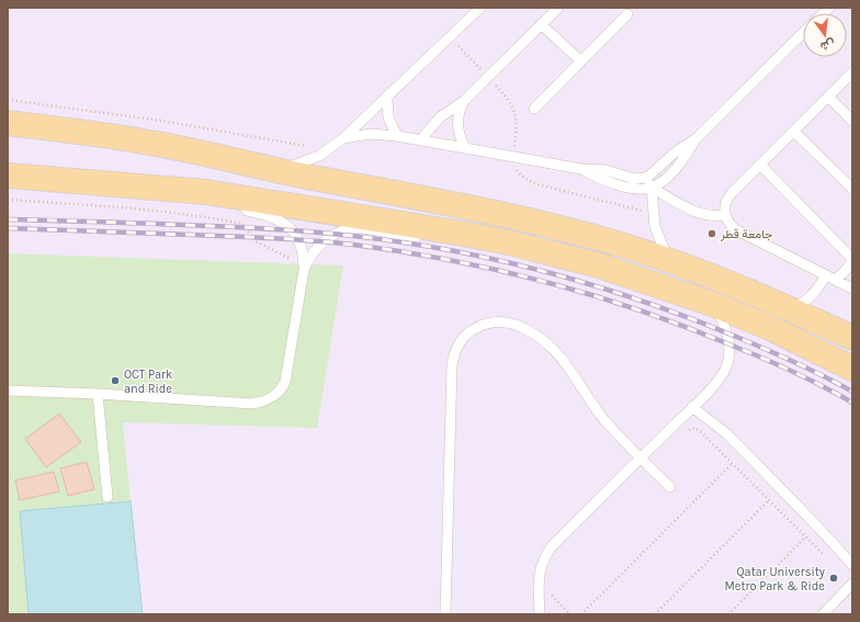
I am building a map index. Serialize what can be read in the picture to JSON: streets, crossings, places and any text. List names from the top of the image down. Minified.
{"places":["جامعة قطر","OCT Park and Ride","Qatar University Metro Park & Ride"],"north":"bottom"}
